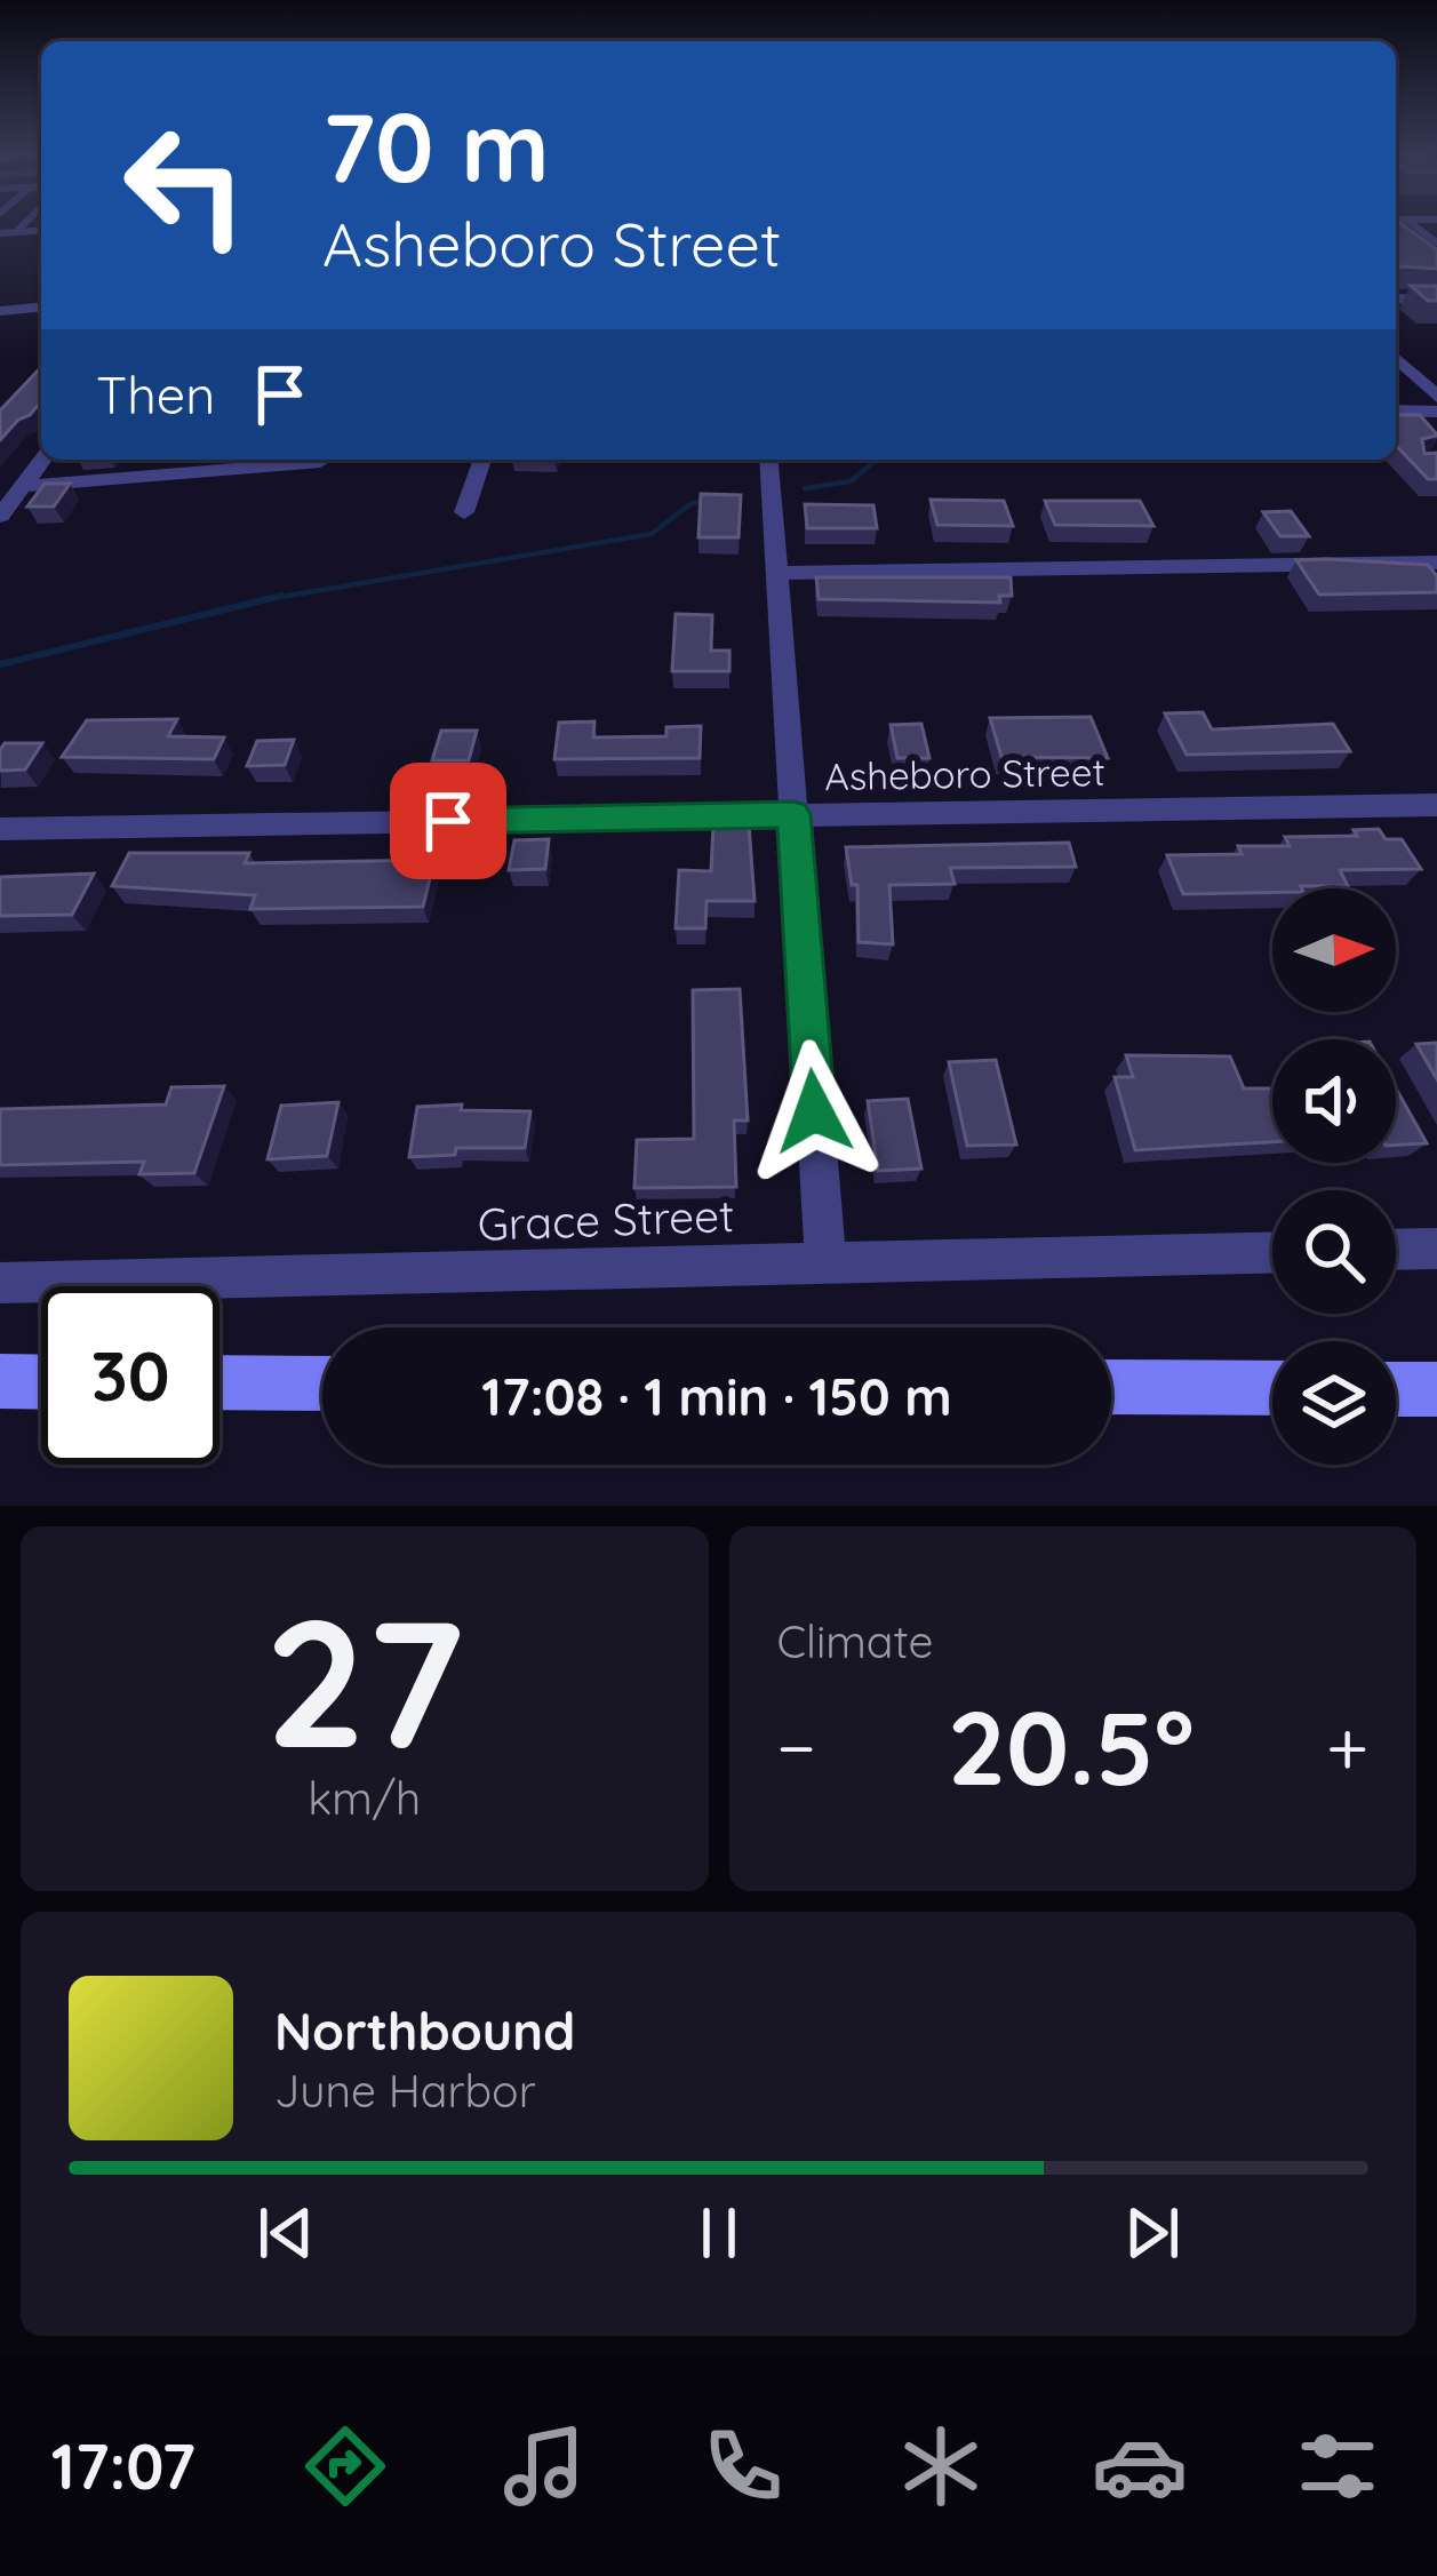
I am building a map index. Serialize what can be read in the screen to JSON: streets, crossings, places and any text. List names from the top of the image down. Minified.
{"streets":{"street":["Asheboro Street","Grace Street"]},"north":"right","page":{"turn":["70 m","Asheboro Street"],"then":"Then","limit":"30","trip":"17:08 · 1 min · 150 m","tile":[["27","km/h"],"Climate"],"heat":["−","20.5°","+"],"song":["Northbound","June Harbor"],"tabs":"17:07"}}
